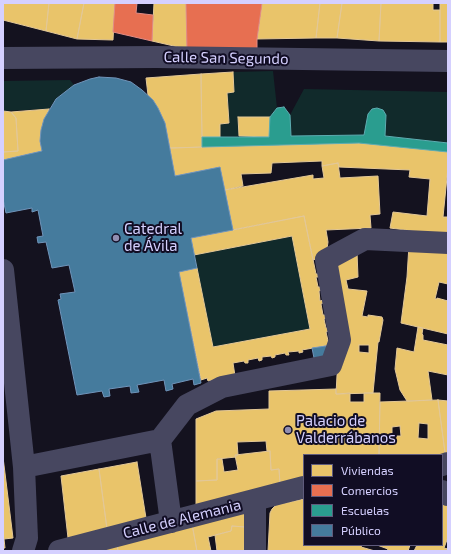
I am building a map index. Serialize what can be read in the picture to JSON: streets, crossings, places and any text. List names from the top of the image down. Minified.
{"streets":{"street":["Calle San Segundo","Calle de Alemania"]},"places":["Catedral de Ávila","Palacio de Valderrábanos"],"legend":["Viviendas","Comercios","Escuelas","Público"]}
